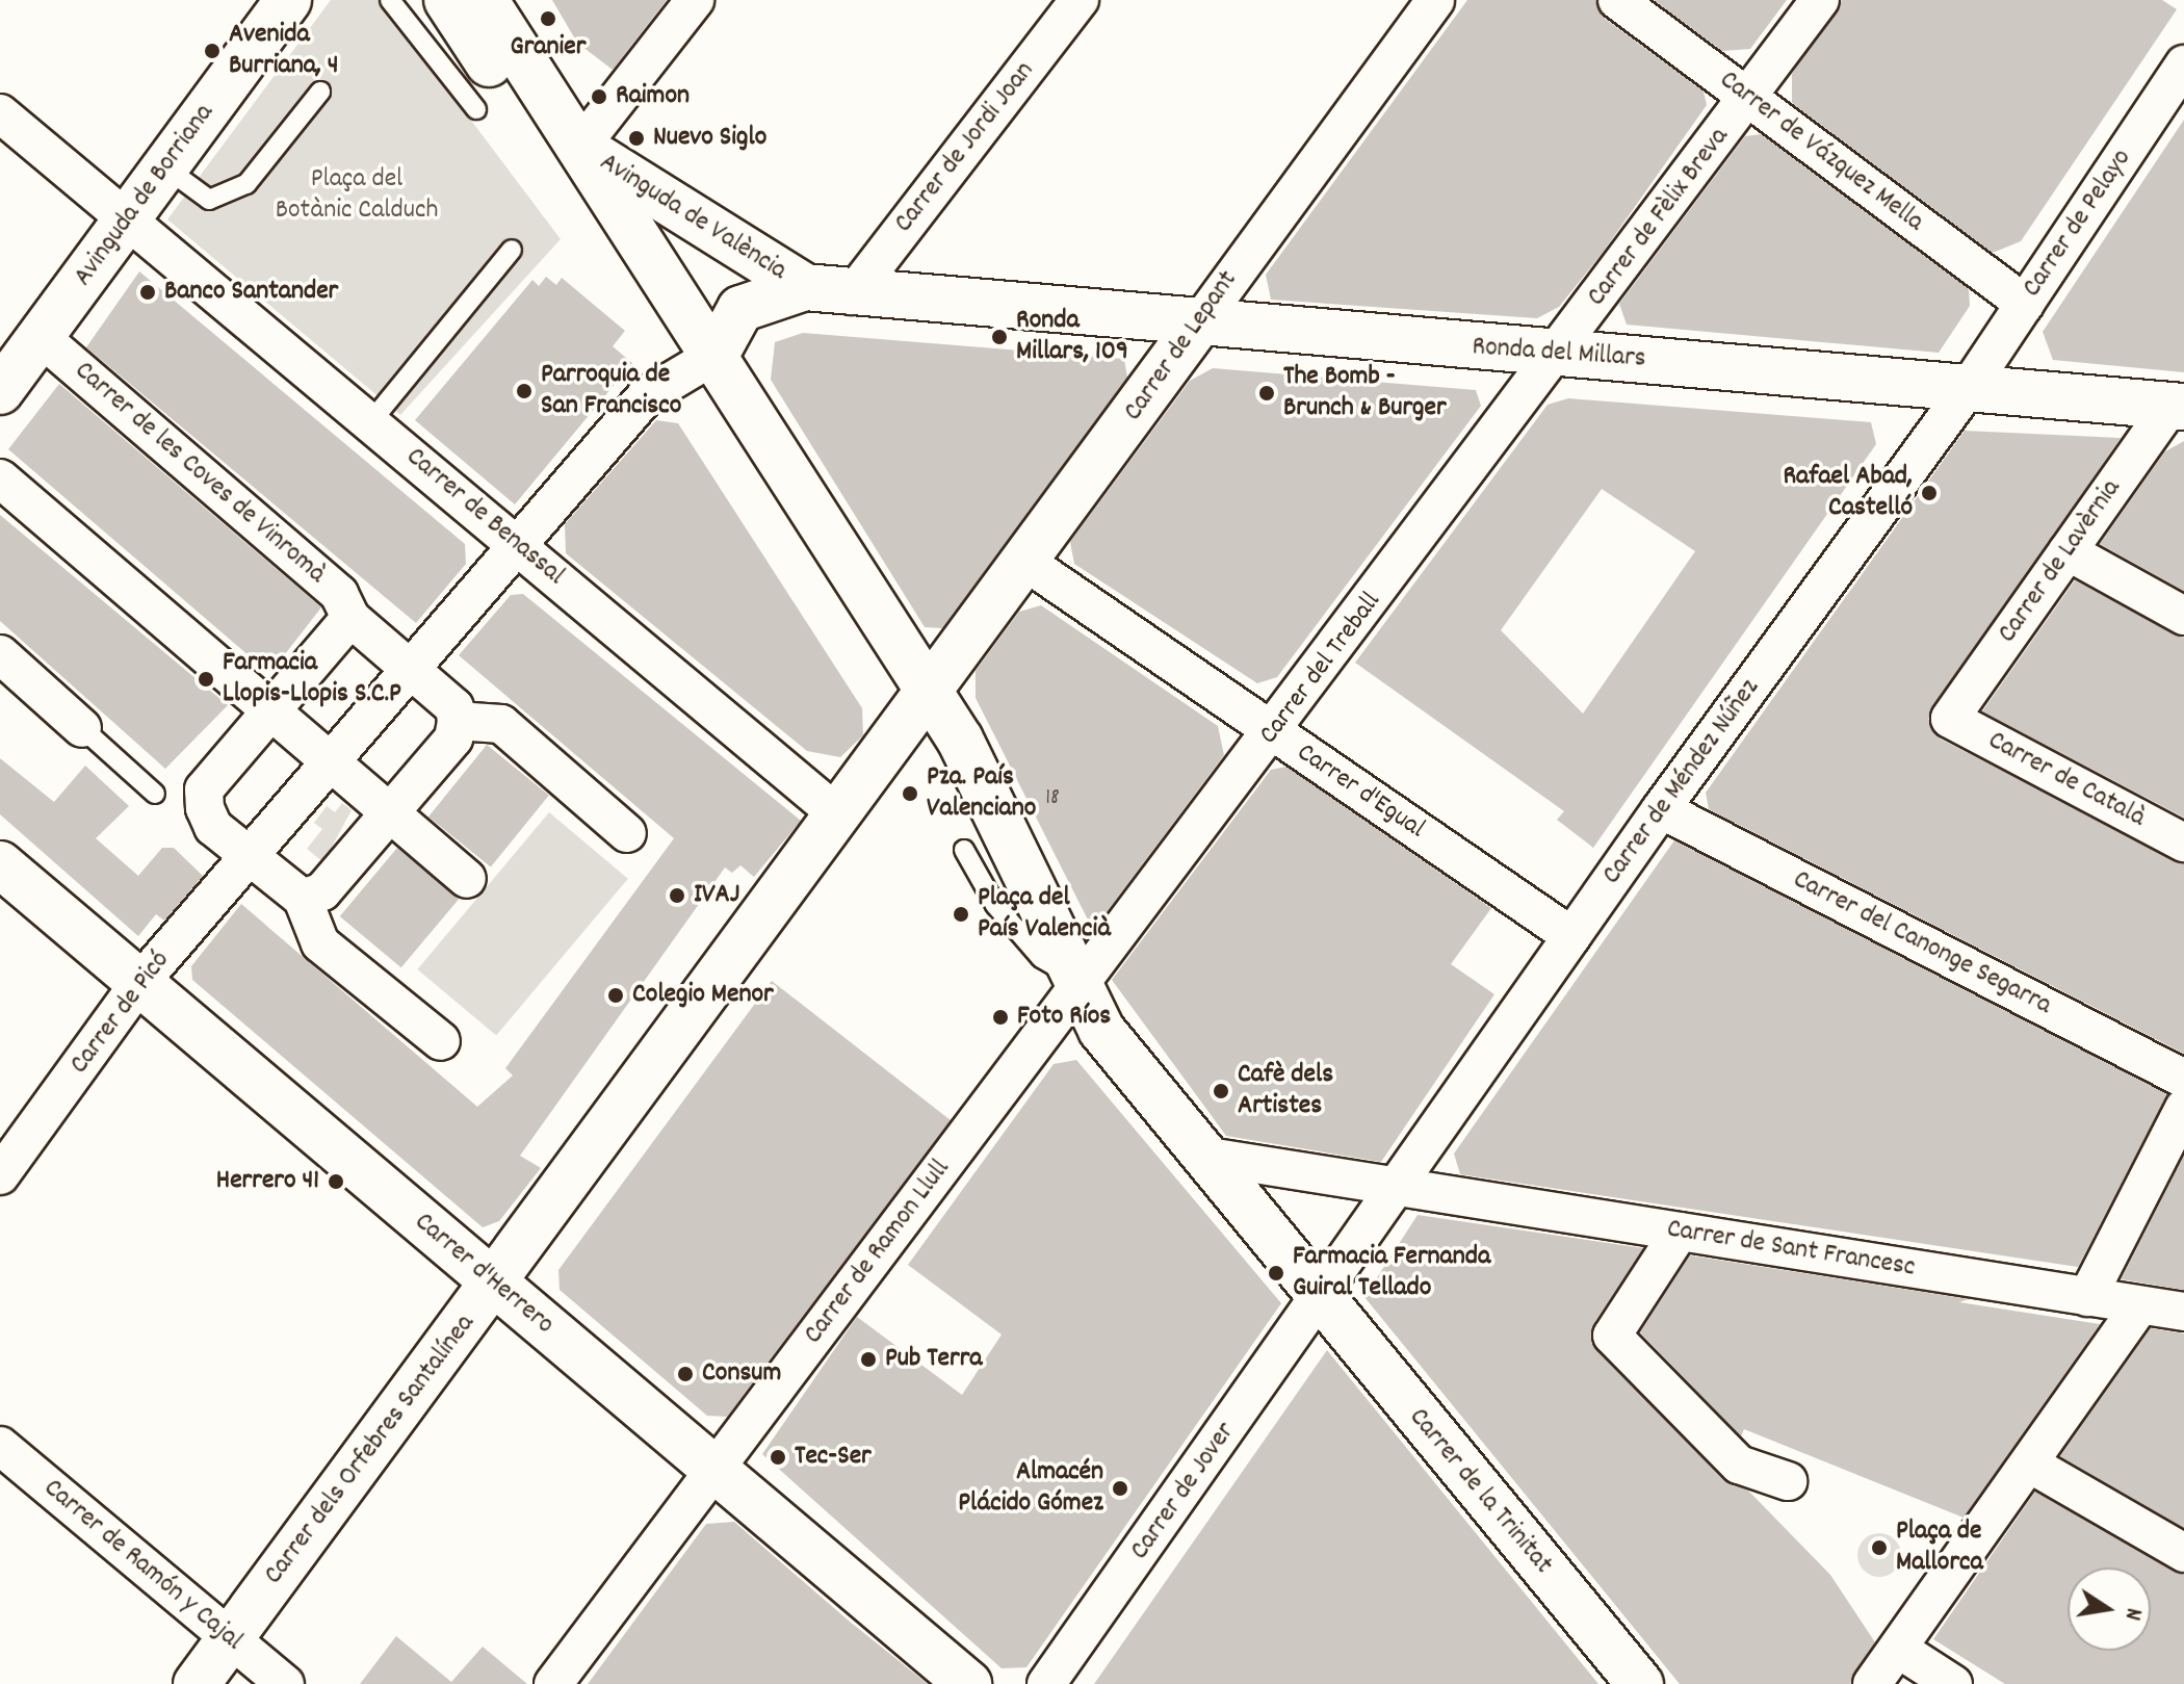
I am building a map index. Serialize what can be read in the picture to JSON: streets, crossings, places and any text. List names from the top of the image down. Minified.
{"streets":{"street":["Carrer de Jordi Joan","Carrer de Vázquez Mella","Avinguda de Borriana","Avinguda de València","Carrer de Fèlix Breva","Carrer de Pelayo","Carrer de Lepant","Ronda del Millars","Carrer de les Coves de Vinromà","Carrer de Benassal","Carrer de Lavèrnia","Carrer del Treball","Carrer de Català","Carrer de Méndez Núñez","Carrer d'Egual","Carrer del Canonge Segarra","Carrer de Picó","Carrer de Sant Francesc","Carrer de Ramon Llull","Carrer d'Herrero","Carrer dels Orfebres Santalínea","Carrer de Jover","Carrer de la Trinitat","Carrer de Ramón y Cajal"]},"crossings":[["Carrer de Jordi Joan","Ronda del Millars"],["Carrer de Vázquez Mella","Carrer de Fèlix Breva"],["Carrer de Vázquez Mella","Carrer de Pelayo"],["Avinguda de Borriana","Carrer de les Coves de Vinromà"],["Avinguda de Borriana","Carrer de Benassal"],["Avinguda de València","Ronda del Millars"],["Avinguda de València","Carrer de Picó"],["Carrer de Fèlix Breva","Ronda del Millars"],["Carrer de Fèlix Breva","Carrer del Treball"],["Carrer de Pelayo","Ronda del Millars"],["Carrer de Pelayo","Carrer de Méndez Núñez"],["Carrer de Lepant","Ronda del Millars"],["Carrer de Lepant","Carrer d'Egual"],["Carrer de Lepant","Carrer dels Orfebres Santalínea"],["Ronda del Millars","Carrer de Lavèrnia"],["Ronda del Millars","Carrer del Treball"],["Ronda del Millars","Carrer de Méndez Núñez"],["Ronda del Millars","Carrer de Picó"],["Carrer de les Coves de Vinromà","Carrer de Picó"],["Carrer de Benassal","Carrer de Picó"],["Carrer de Benassal","Carrer dels Orfebres Santalínea"],["Carrer de Lavèrnia","Carrer de Català"],["Carrer del Treball","Carrer d'Egual"],["Carrer del Treball","Carrer de Ramon Llull"],["Carrer del Treball","Carrer de la Trinitat"],["Carrer de Méndez Núñez","Carrer d'Egual"],["Carrer de Méndez Núñez","Carrer del Canonge Segarra"],["Carrer de Méndez Núñez","Carrer de Sant Francesc"],["Carrer de Picó","Carrer d'Herrero"],["Carrer de Ramon Llull","Carrer d'Herrero"],["Carrer de Ramon Llull","Carrer de la Trinitat"],["Carrer d'Herrero","Carrer dels Orfebres Santalínea"],["Carrer dels Orfebres Santalínea","Carrer de Ramón y Cajal"],["Carrer de Jover","Carrer de la Trinitat"]],"parks":["Plaça del Botànic Calduch"],"places":["Granier","Avenida Burriana, 4","Raimon","Nuevo Siglo","Banco Santander","Ronda Millars, 109","Parroquia de San Francisco","The Bomb - Brunch & Burger","Rafael Abad, Castelló","Farmacia Llopis-Llopis S.C.P","Pza. País Valenciano","IVAJ","Plaça del País Valencià","Colegio Menor","Foto Ríos","Cafè dels Artistes","Herrero 41","Farmacia Fernanda Guiral Tellado","Pub Terra","Consum","Tec-Ser","Almacén Plácido Gómez","Plaça de Mallorca"],"house_numbers":["18"],"north":"right"}
